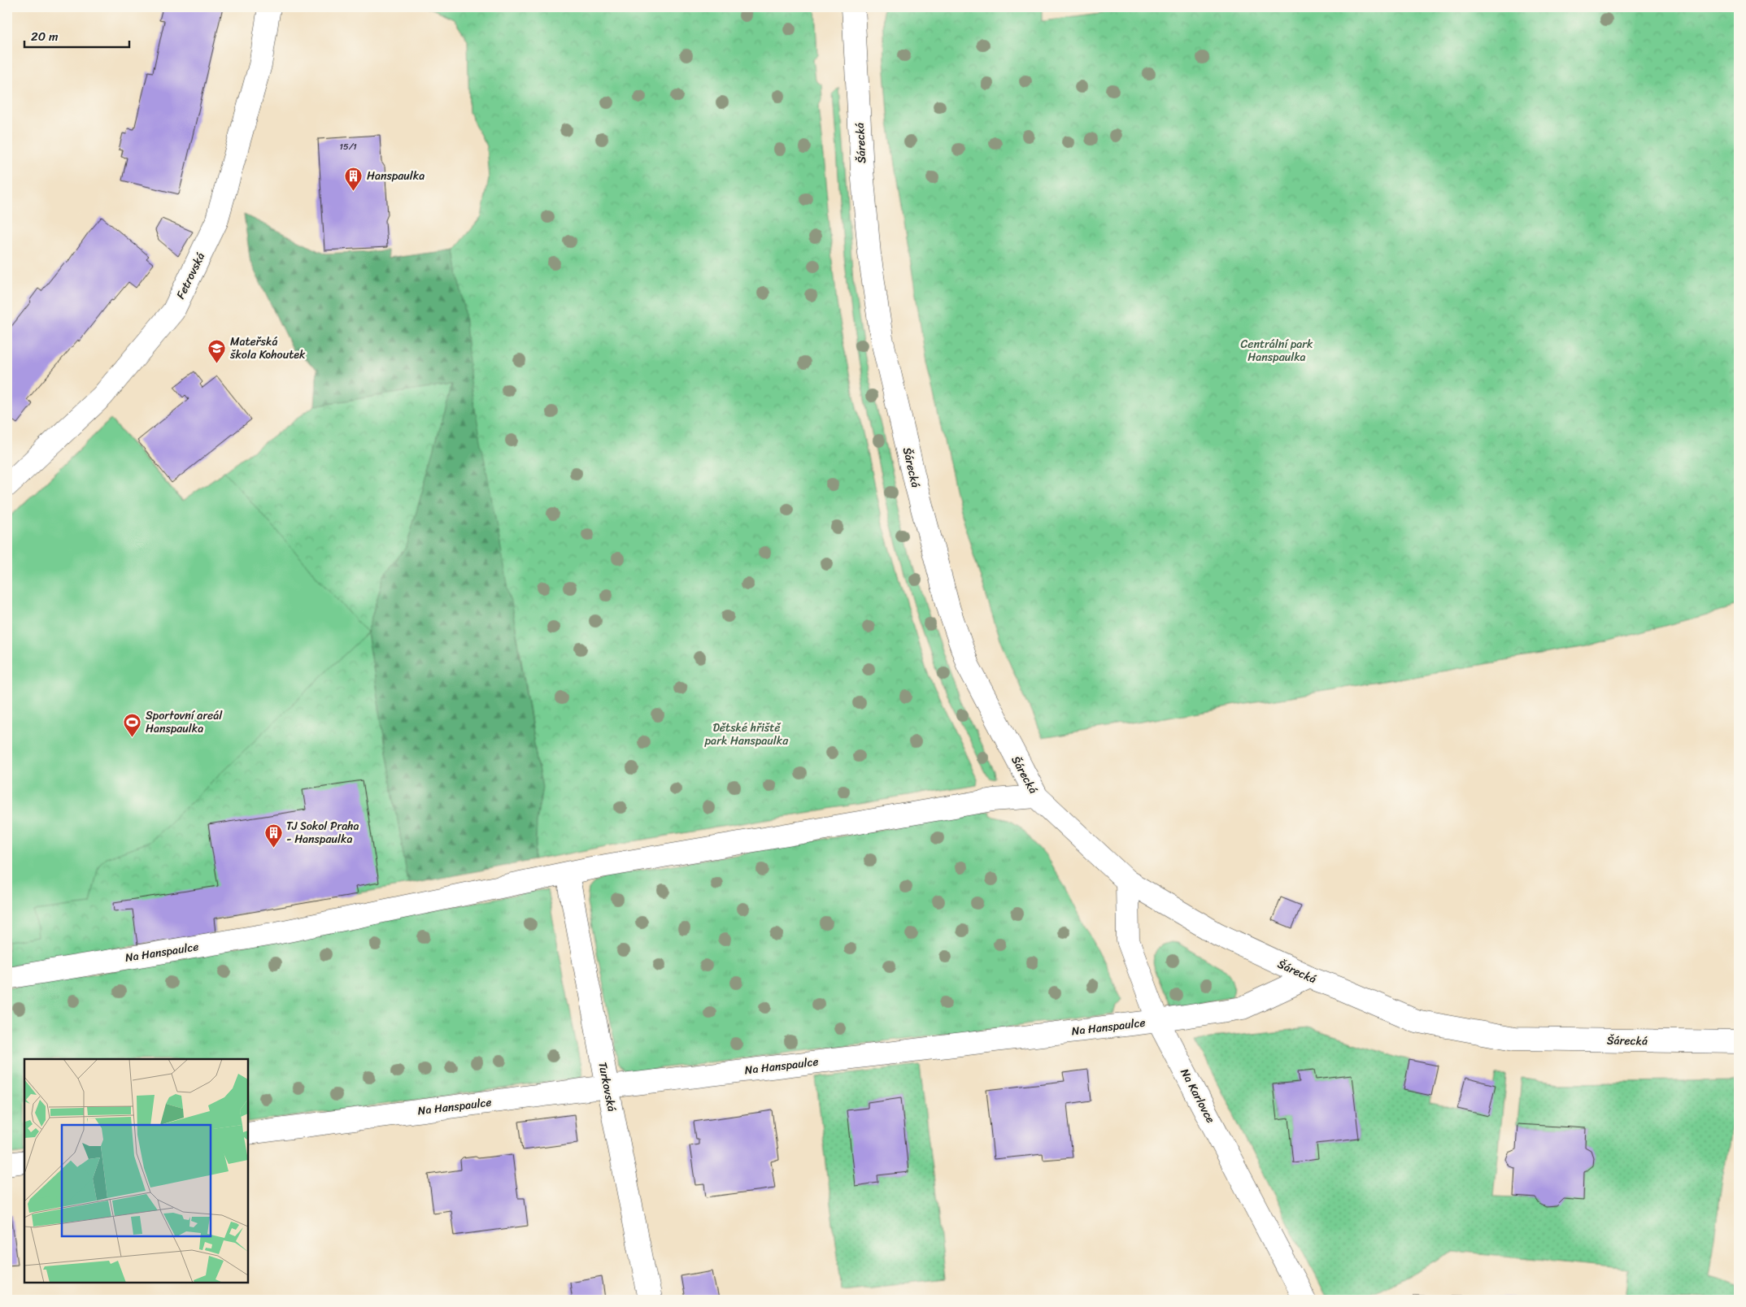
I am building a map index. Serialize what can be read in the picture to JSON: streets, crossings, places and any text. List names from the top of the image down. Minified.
{"streets":{"street":["Šárecká","Fetrovská","Na Hanspaulce","Turkovská","Na Karlovce"]},"crossings":[["Šárecká","Na Hanspaulce"],["Šárecká","Na Karlovce"],["Na Hanspaulce","Turkovská"],["Na Hanspaulce","Na Karlovce"]],"parks":["Centrální park Hanspaulka","Dětské hřiště park Hanspaulka"],"places":{"building":["Hanspaulka","TJ Sokol Praha - Hanspaulka"],"school or university":["Mateřská škola Kohoutek"],"sports":["Sportovní areál Hanspaulka"]},"house_numbers":["15/1"],"scale_bar":"20 m"}
